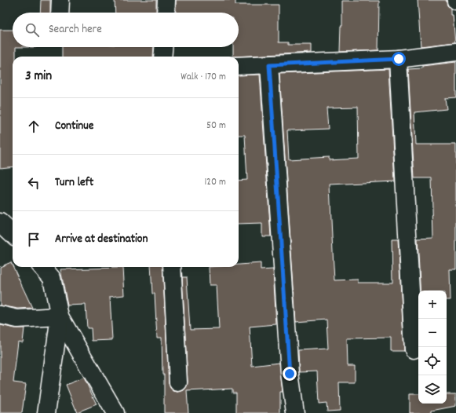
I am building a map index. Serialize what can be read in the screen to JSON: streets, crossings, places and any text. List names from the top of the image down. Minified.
{"page":{"search":"Search here","heading":["3 min","Walk · 170 m"],"list":[["Continue","50 m"],["Turn left","120 m"],"Arrive at destination"],"map_buttons":["+","−"]}}
